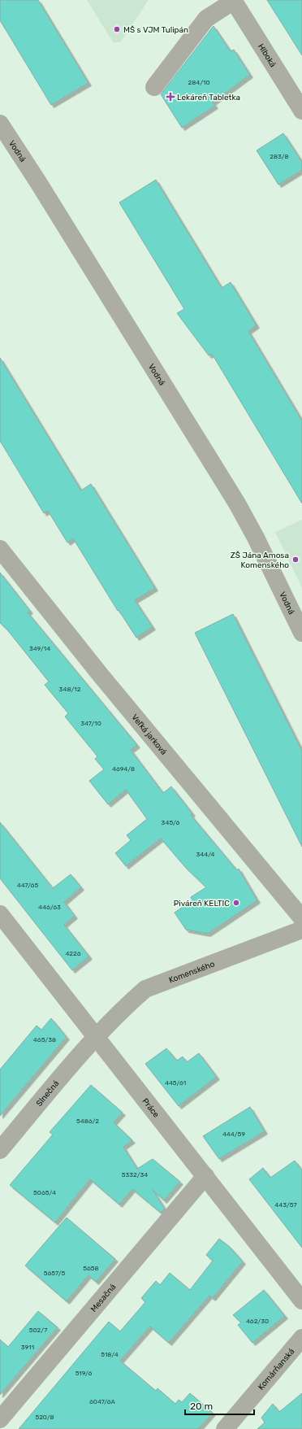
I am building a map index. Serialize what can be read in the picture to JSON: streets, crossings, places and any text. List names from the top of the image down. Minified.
{"streets":{"street":["Hlboká","Vodná","Veľká jarková","Komenského","Slnečná","Práce","Mesačná","Komárňanská"]},"crossings":[["Komenského","Slnečná"],["Komenského","Práce"],["Slnečná","Práce"],["Práce","Mesačná"]],"places":{"other":["MŠ s VJM Tulipán","ZŠ Jána Amosa Komenského","Piváreň KELTIC"],"health":["Lekáreň Tabletka"]},"house_numbers":["284/10","283/8","349/14","348/12","347/10","4694/8","345/6","344/4","447/65","446/63","4226","465/38","445/61","5486/2","444/59","5332/34","5065/4","443/57","5658","5657/5","462/30","502/7","3911","518/4","519/6","6047/6A","520/8"],"scale_bar":"20 m"}
